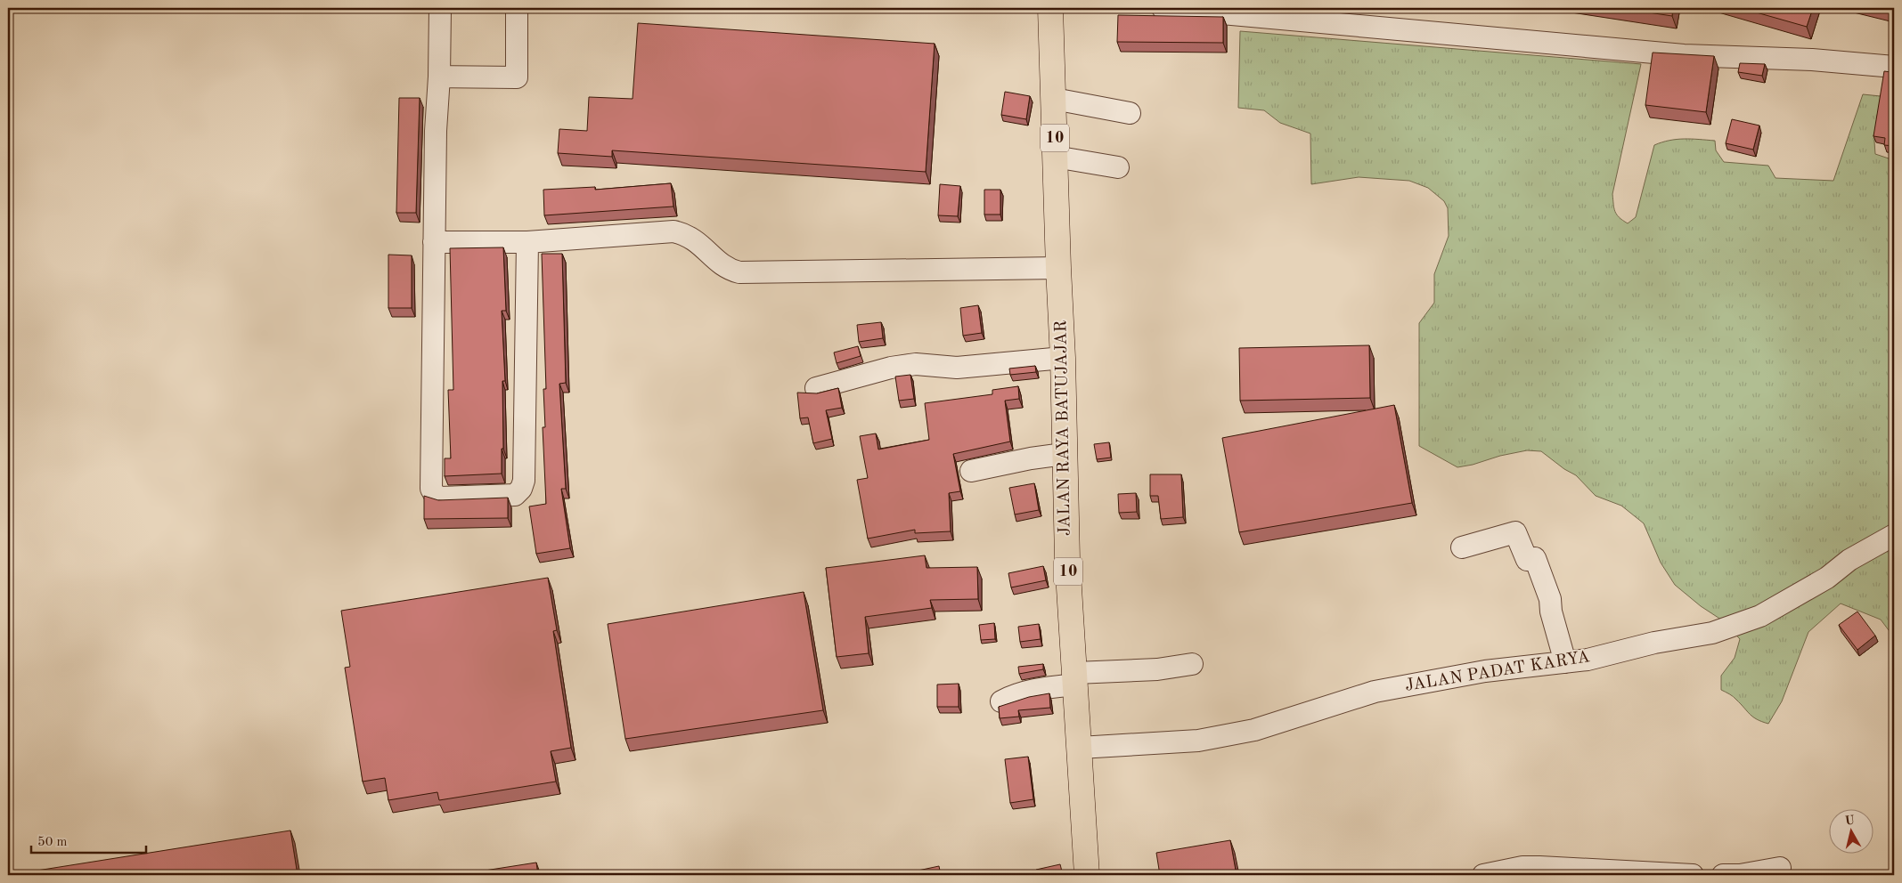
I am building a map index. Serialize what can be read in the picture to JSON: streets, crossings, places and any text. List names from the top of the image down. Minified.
{"streets":{"highway":["10","JALAN RAYA BATUJAJAR"],"street":["JALAN PADAT KARYA"]},"crossings":[["JALAN RAYA BATUJAJAR","JALAN PADAT KARYA"]],"scale_bar":"50 m","north":"top"}
